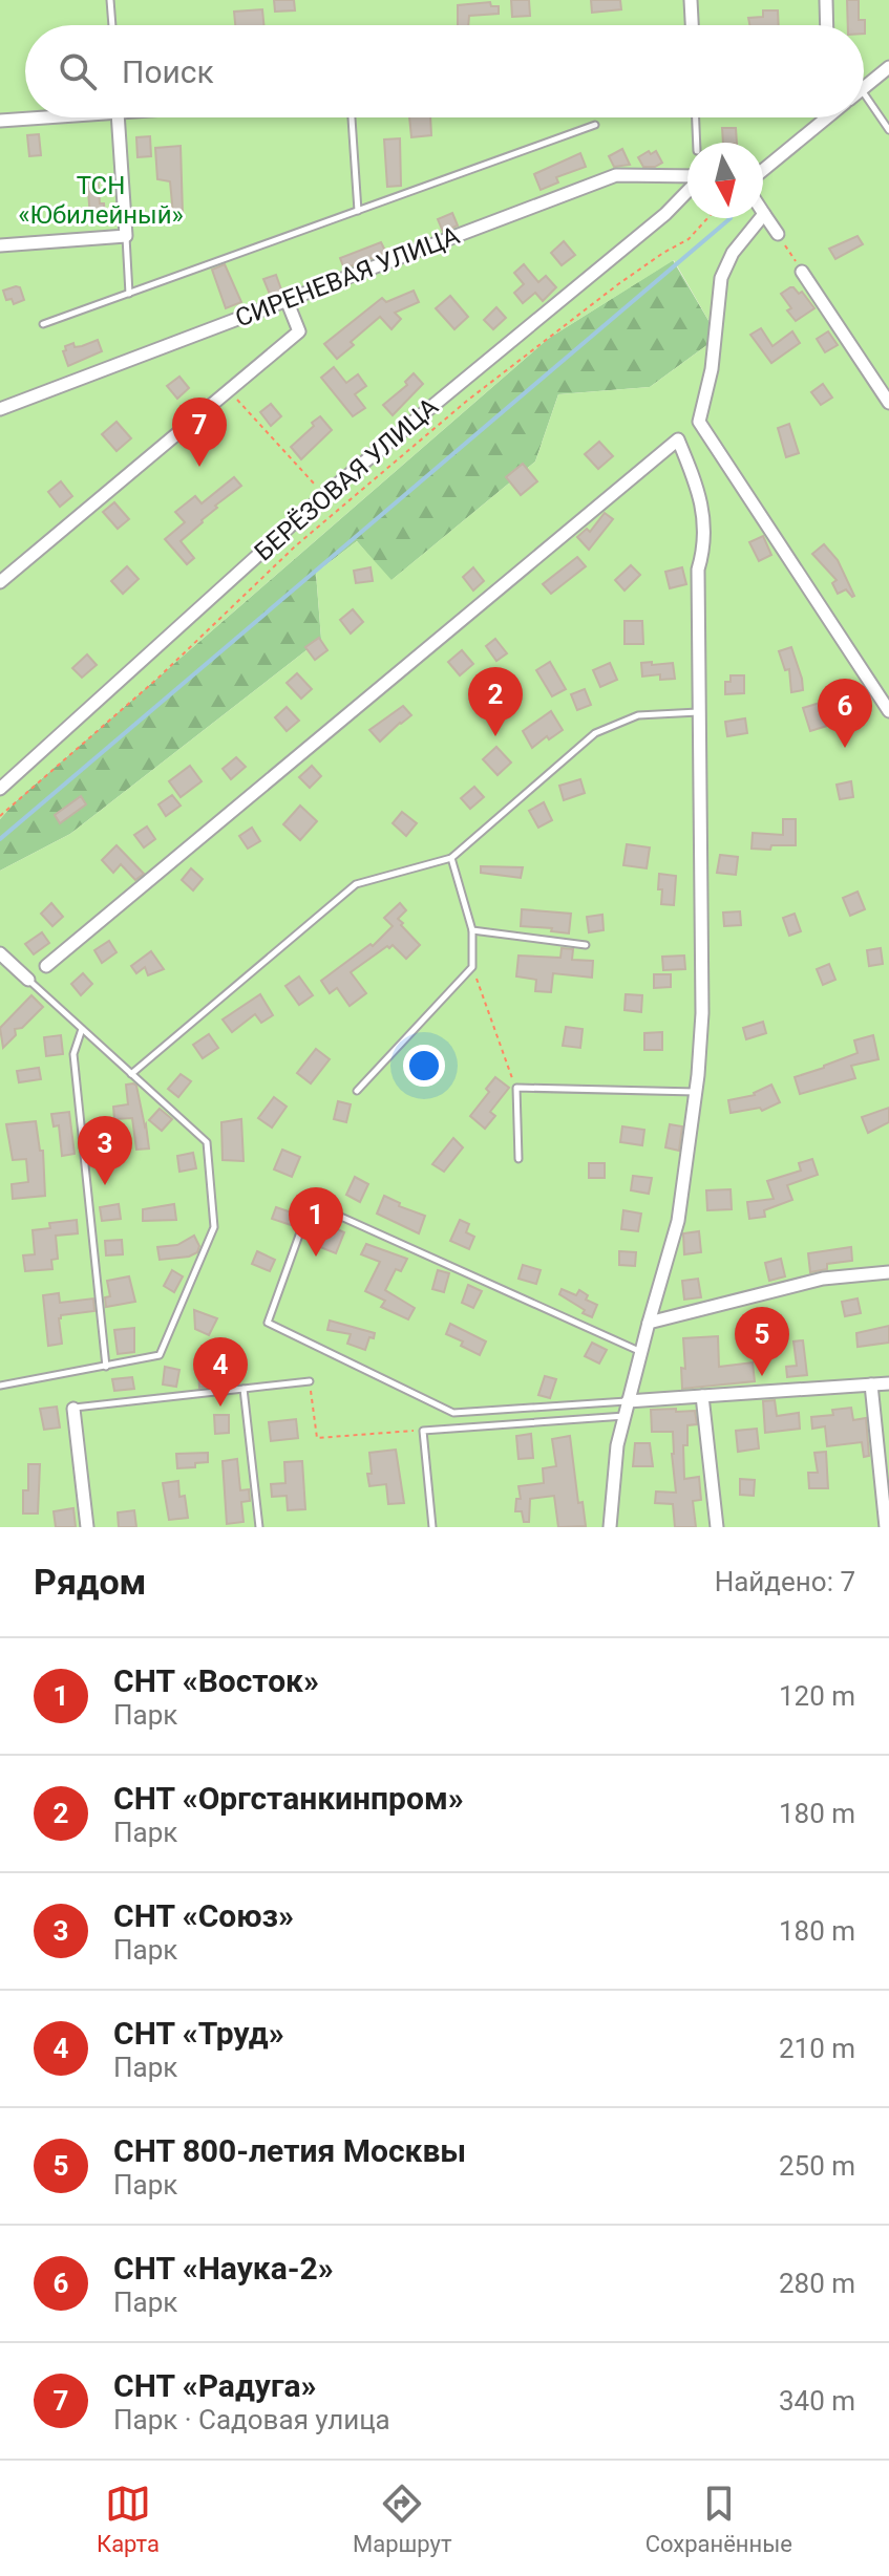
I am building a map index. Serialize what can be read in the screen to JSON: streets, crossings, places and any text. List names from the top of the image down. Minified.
{"streets":{"street":["СИРЕНЕВАЯ УЛИЦА","БЕРЁЗОВАЯ УЛИЦА"]},"parks":["ТСН «Юбилейный»"],"north":"bottom","page":{"search":"Поиск","pins":["7","2","6","3","1","5","4"],"heading":["Рядом","Найдено: 7"],"list":[{"mark":"1","name":"СНТ «Восток»","note":"Парк","value":"120 m"},{"mark":"2","name":"СНТ «Оргстанкинпром»","note":"Парк","value":"180 m"},{"mark":"3","name":"СНТ «Союз»","note":"Парк","value":"180 m"},{"mark":"4","name":"СНТ «Труд»","note":"Парк","value":"210 m"},{"mark":"5","name":"СНТ 800-летия Москвы","note":"Парк","value":"250 m"},{"mark":"6","name":"СНТ «Наука-2»","note":"Парк","value":"280 m"},{"mark":"7","name":"СНТ «Радуга»","note":"Парк · Садовая улица","value":"340 m"}],"nav":["Карта","Маршрут","Сохранённые"]}}
